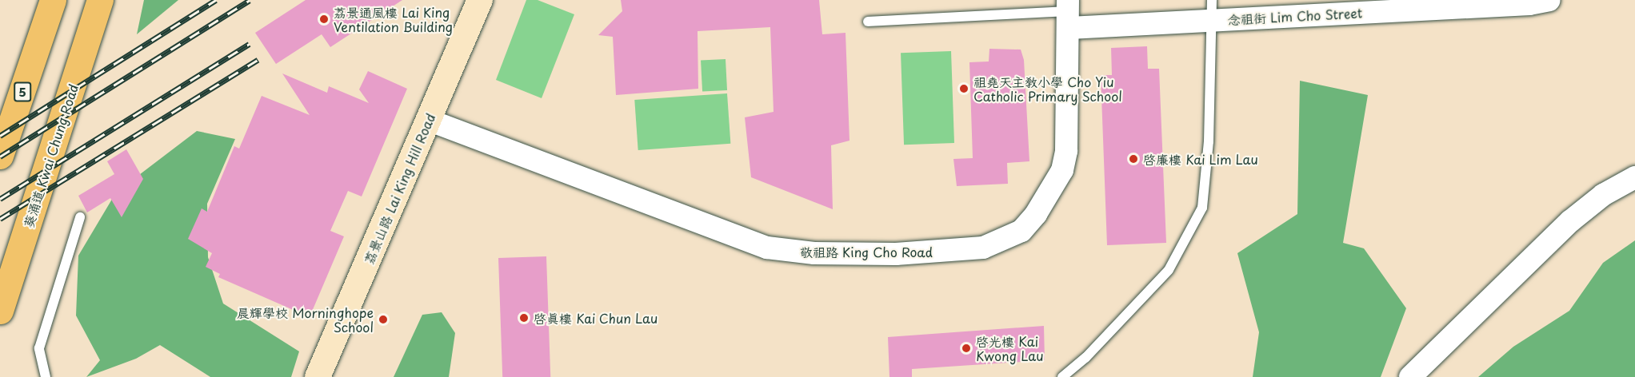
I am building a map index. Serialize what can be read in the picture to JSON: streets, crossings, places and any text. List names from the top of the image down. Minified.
{"streets":{"highway":["5","葵涌道 Kwai Chung Road"],"main road":["荔景山路 Lai King Hill Road"],"street":["念祖街 Lim Cho Street","敬祖路 King Cho Road"]},"crossings":[["念祖街 Lim Cho Street","敬祖路 King Cho Road"],["荔景山路 Lai King Hill Road","敬祖路 King Cho Road"]],"places":["荔景通風樓 Lai King Ventilation Building","祖堯天主教小學 Cho Yiu Catholic Primary School","啓廉樓 Kai Lim Lau","啓真樓 Kai Chun Lau","晨輝學校 Morninghope School","啓光樓 Kai Kwong Lau"]}
